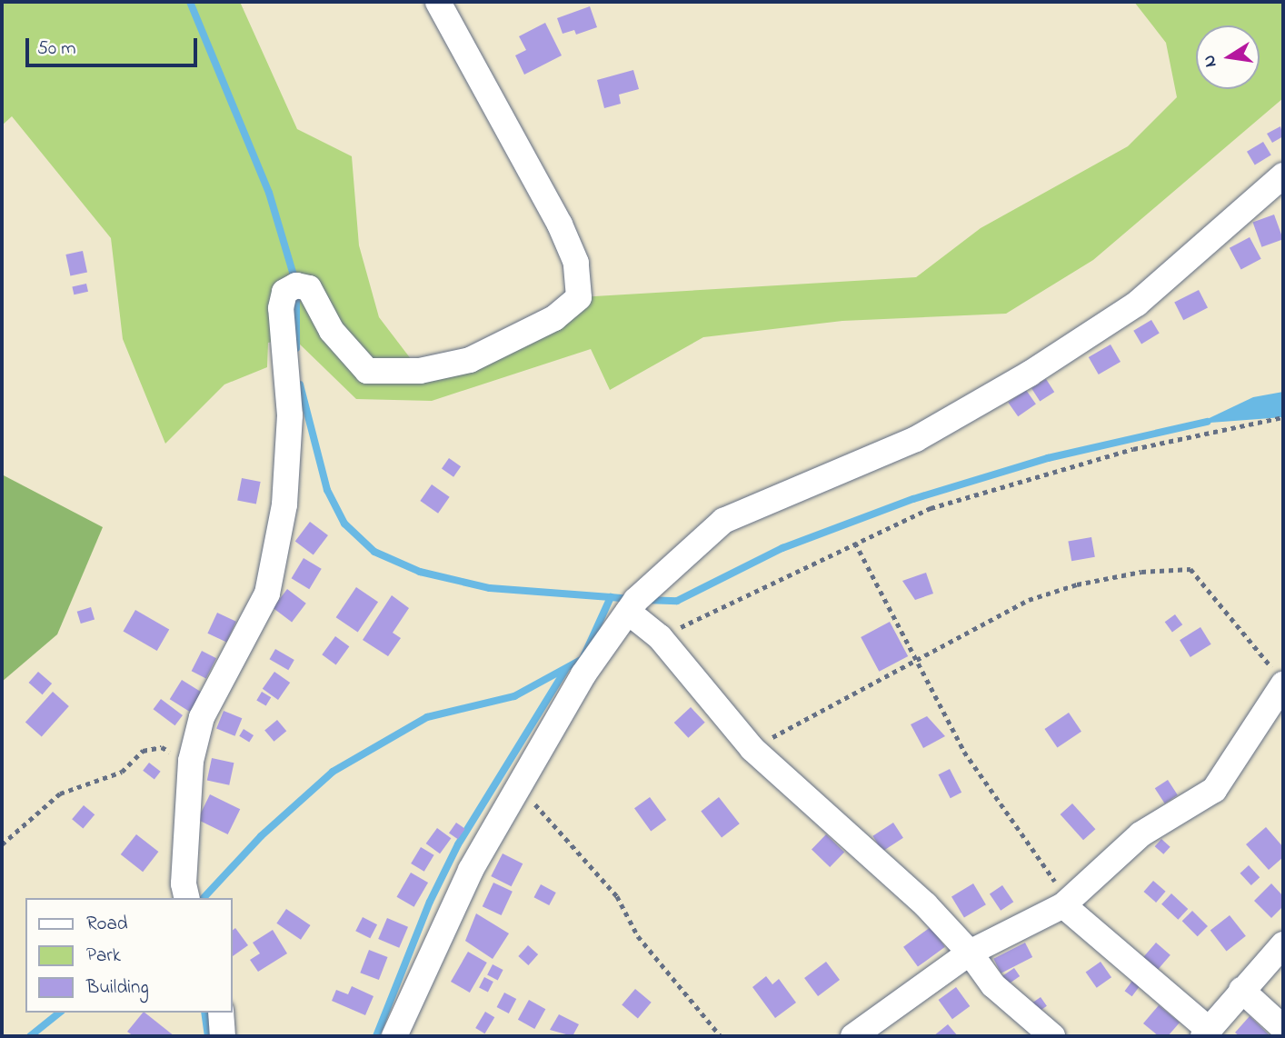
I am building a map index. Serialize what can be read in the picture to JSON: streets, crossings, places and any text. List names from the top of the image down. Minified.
{"legend":["Road","Park","Building"],"scale_bar":"50 m","north":"left"}
